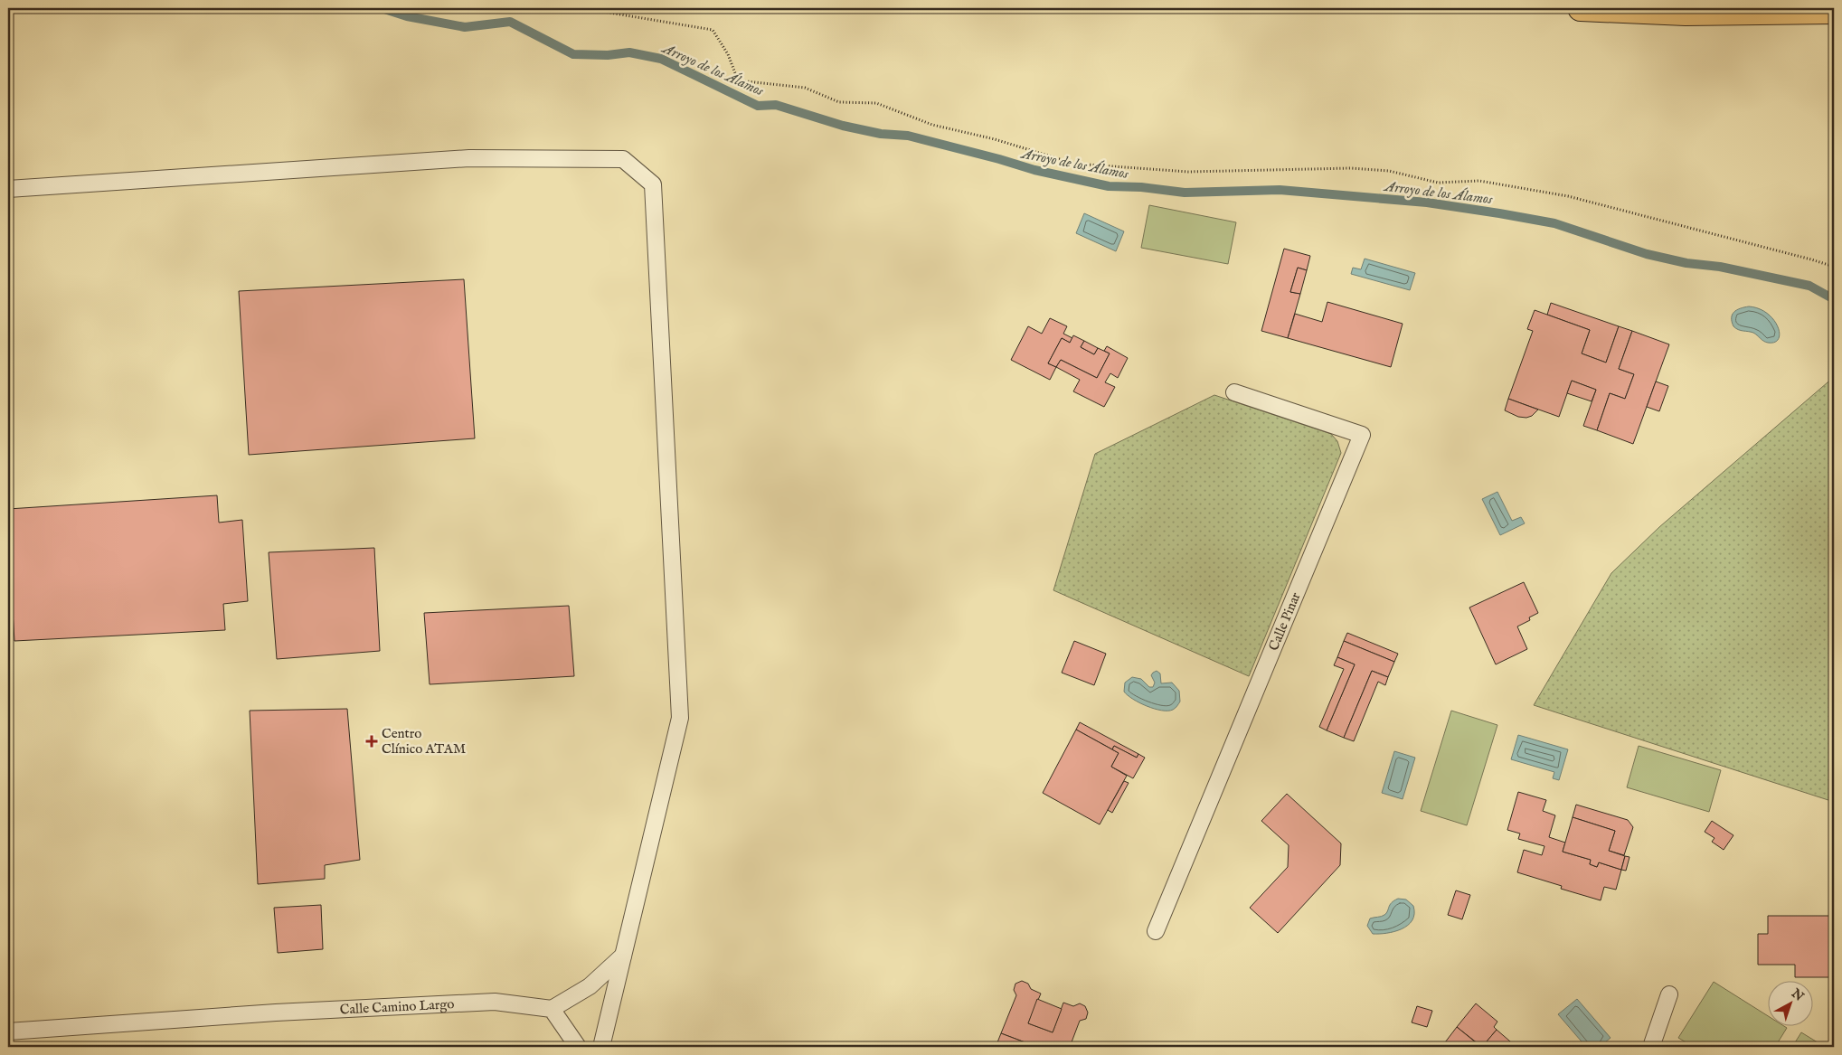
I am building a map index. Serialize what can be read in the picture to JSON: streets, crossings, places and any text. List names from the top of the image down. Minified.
{"streets":{"lane":["Calle Pinar","Calle Camino Largo"]},"water":["Arroyo de los Álamos"],"places":{"health":["Centro Clínico ATAM"]},"north":"top right"}
